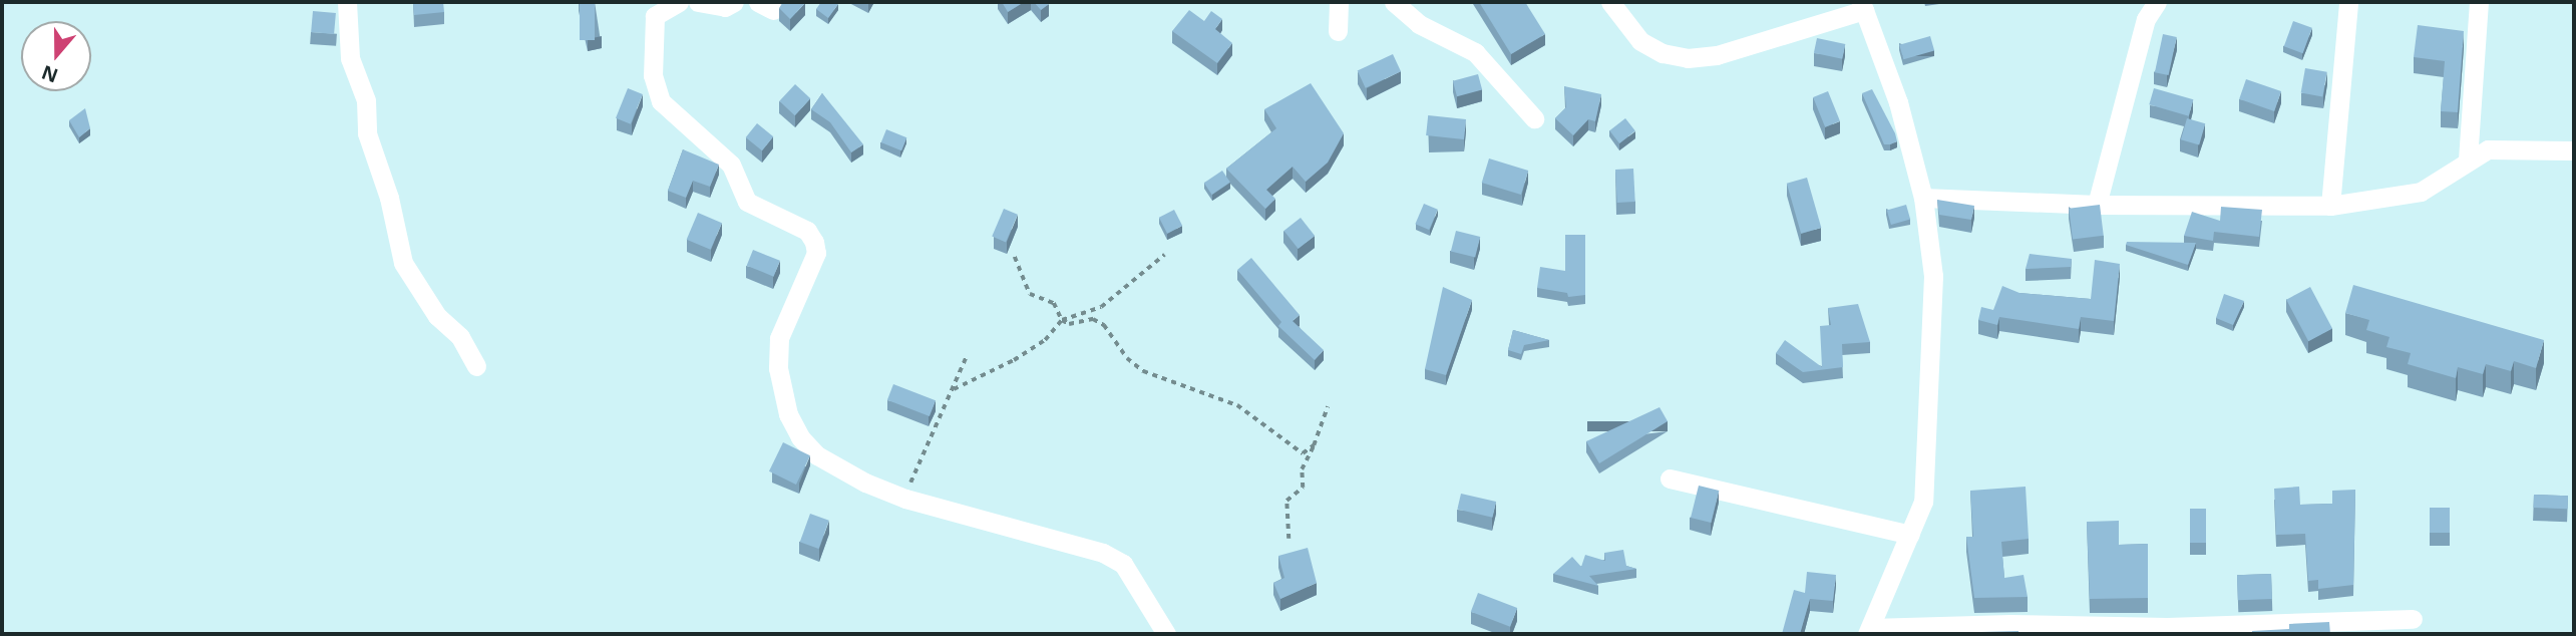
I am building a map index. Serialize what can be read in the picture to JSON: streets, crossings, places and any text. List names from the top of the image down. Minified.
{"north":"bottom"}
